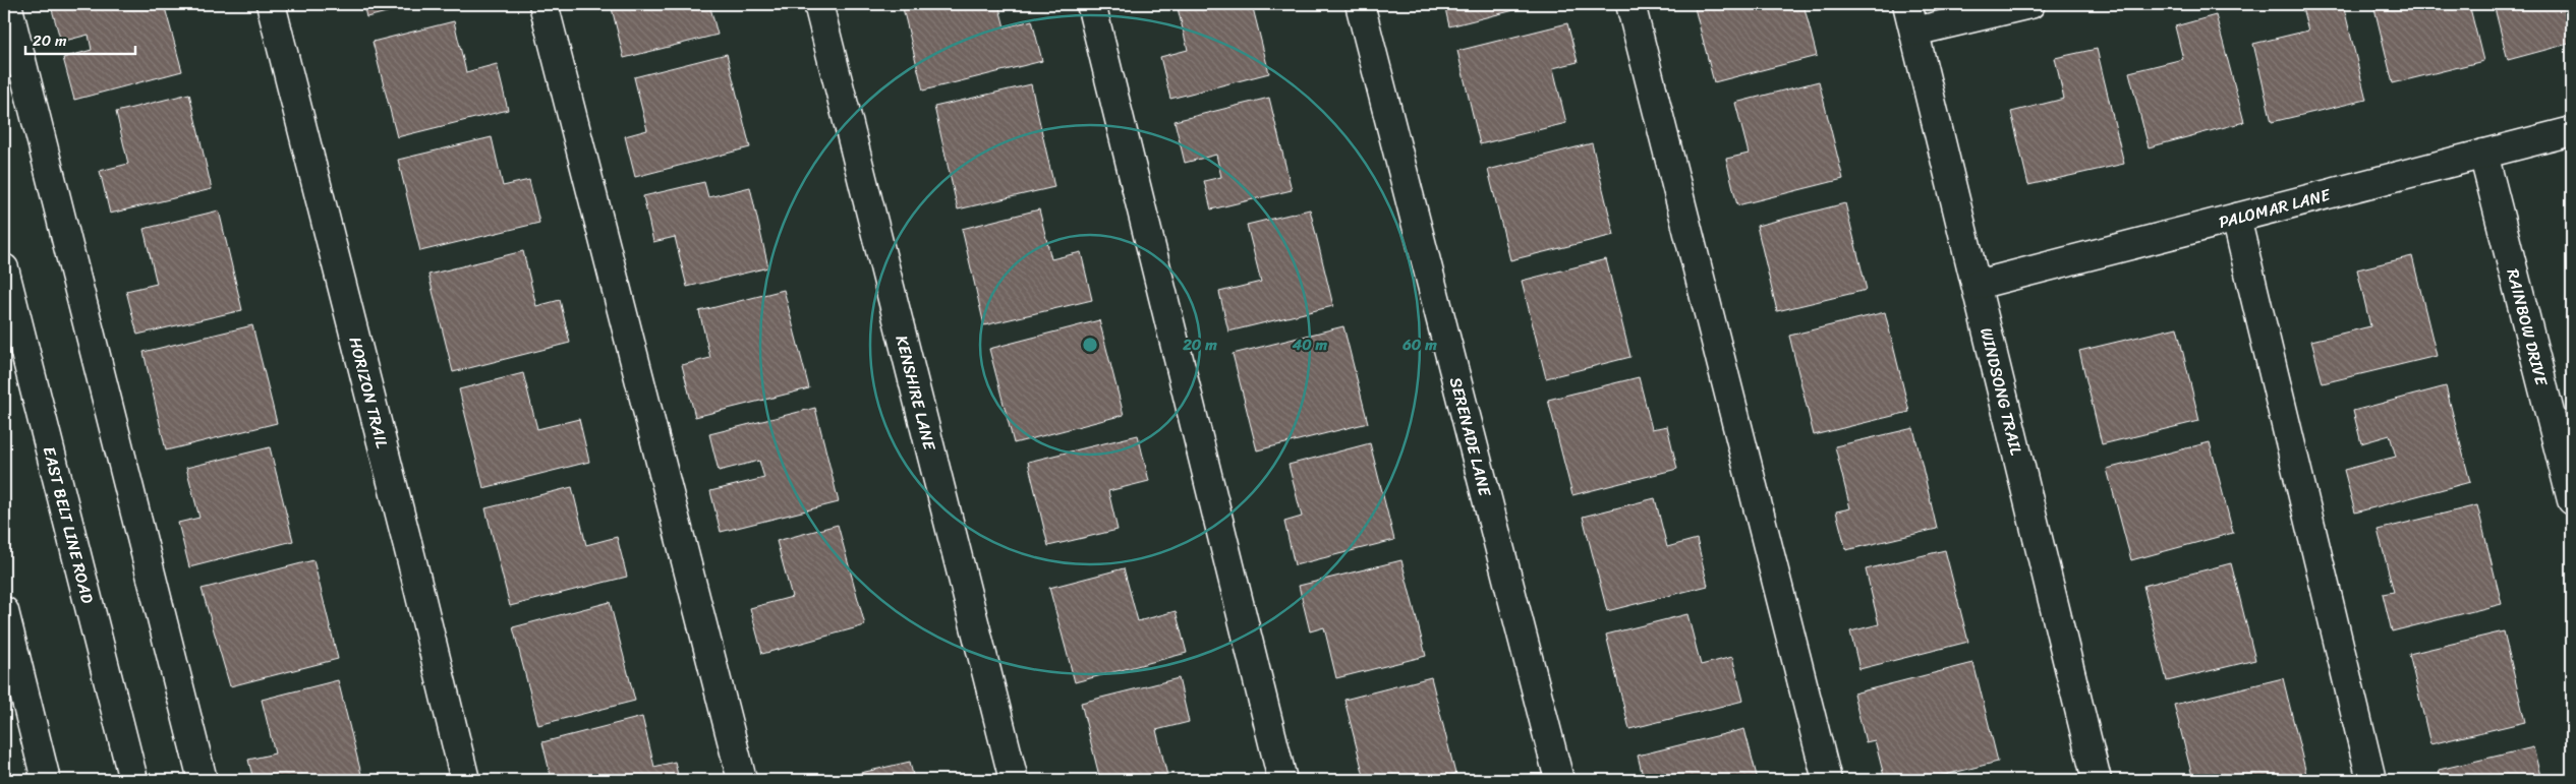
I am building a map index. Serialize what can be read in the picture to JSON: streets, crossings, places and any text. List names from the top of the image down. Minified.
{"streets":{"street":["PALOMAR LANE","RAINBOW DRIVE","HORIZON TRAIL","WINDSONG TRAIL","KENSHIRE LANE","SERENADE LANE","EAST BELT LINE ROAD"]},"crossings":[["PALOMAR LANE","RAINBOW DRIVE"],["PALOMAR LANE","WINDSONG TRAIL"]],"scale_bar":"20 m","rings":["20 m","40 m","60 m"]}
